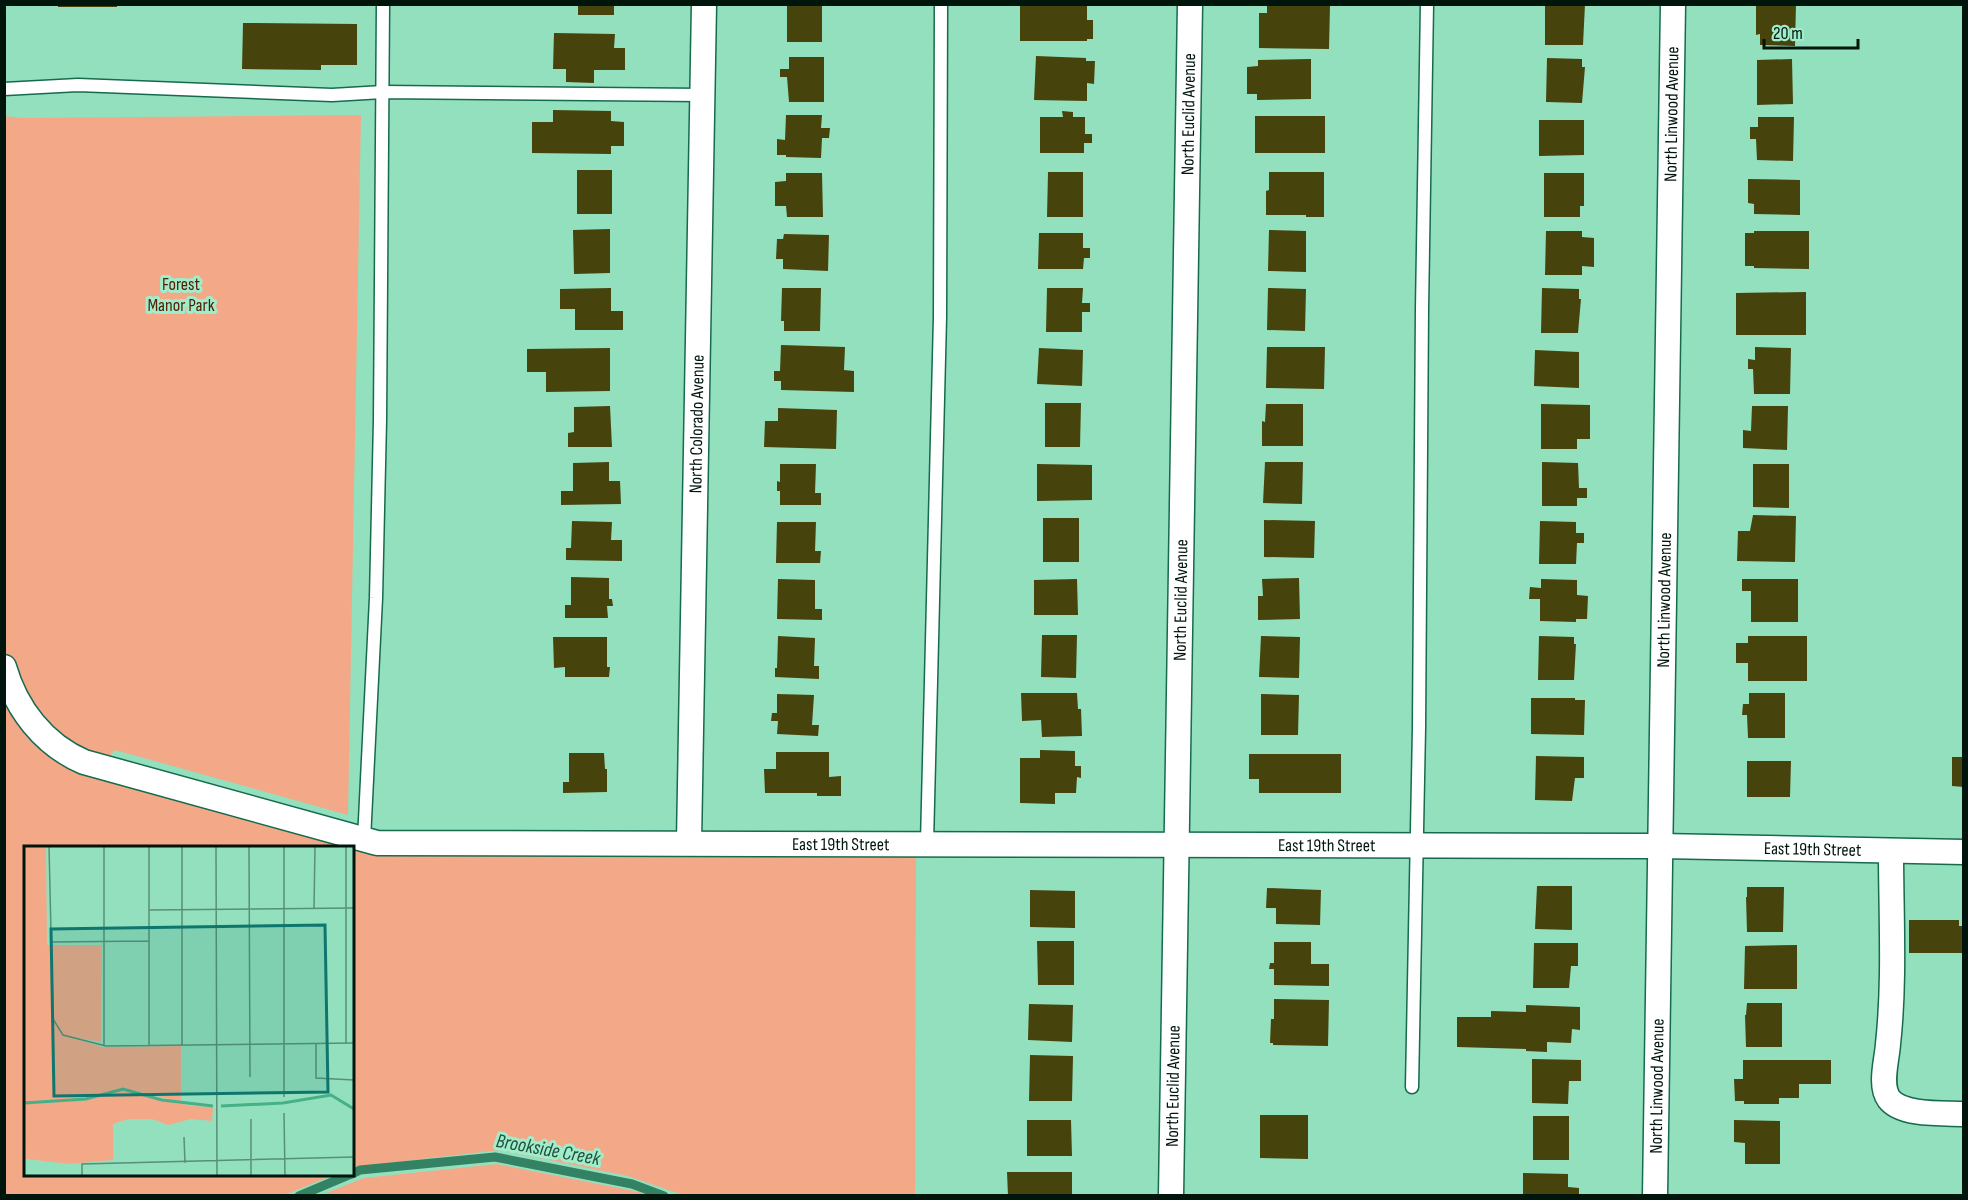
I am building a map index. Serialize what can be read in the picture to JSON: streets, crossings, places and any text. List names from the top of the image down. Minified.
{"streets":{"street":["North Euclid Avenue","North Linwood Avenue","North Colorado Avenue","East 19th Street"]},"crossings":[["North Euclid Avenue","East 19th Street"],["North Linwood Avenue","East 19th Street"],["North Colorado Avenue","East 19th Street"]],"water":["Brookside Creek"],"parks":["Forest Manor Park"],"scale_bar":"20 m"}
